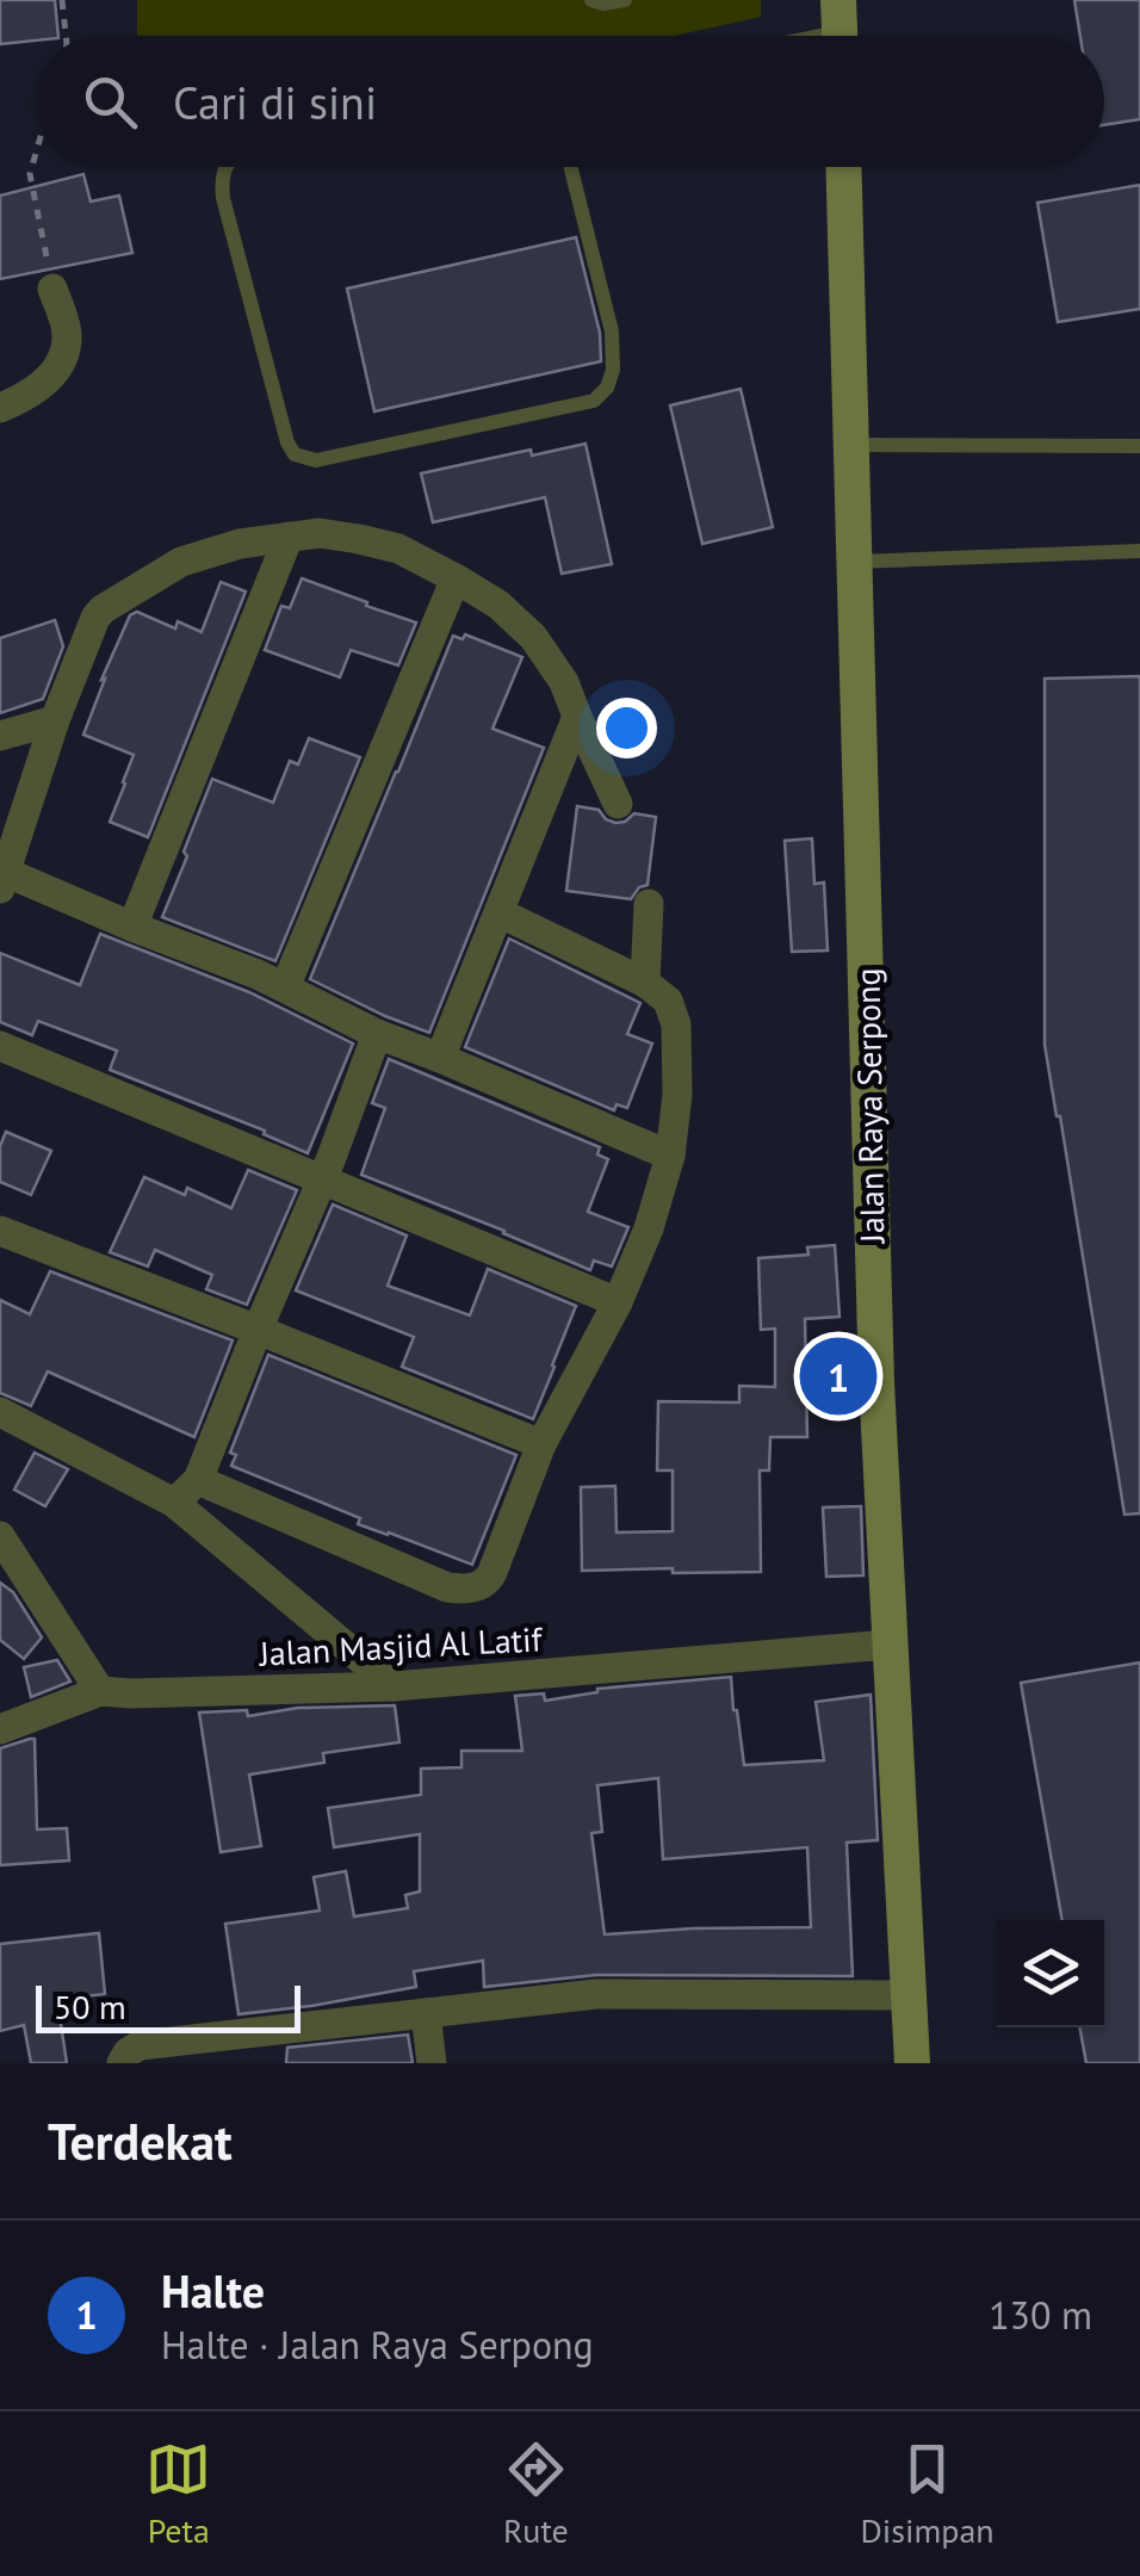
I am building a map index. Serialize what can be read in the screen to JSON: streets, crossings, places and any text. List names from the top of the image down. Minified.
{"streets":{"main road":["Jalan Raya Serpong"],"street":["Jalan Masjid Al Latif"]},"crossings":[["Jalan Raya Serpong","Jalan Masjid Al Latif"]],"scale_bar":"50 m","page":{"search":"Cari di sini","pins":"1","scale":"50 m","heading":"Terdekat","list":[{"mark":"1","name":"Halte","note":"Halte · Jalan Raya Serpong","value":"130 m"}],"nav":["Peta","Rute","Disimpan"]}}
